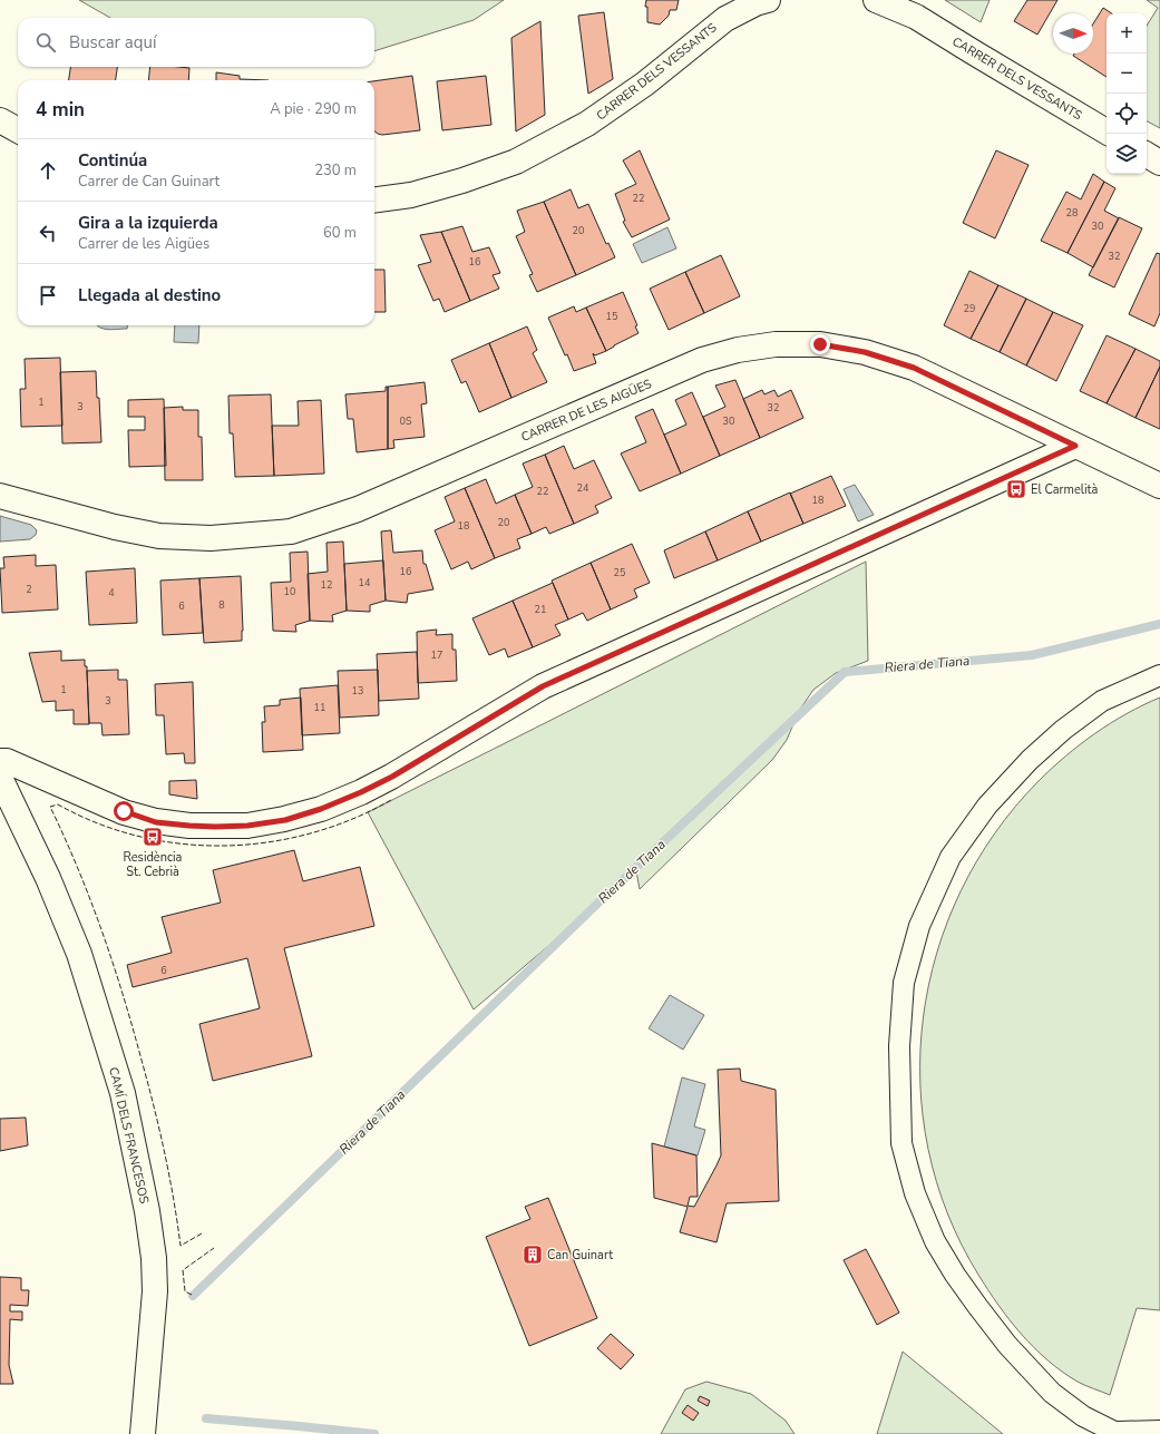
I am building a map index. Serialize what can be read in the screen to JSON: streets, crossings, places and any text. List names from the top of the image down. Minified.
{"streets":{"street":["CARRER DELS VESSANTS","CARRER DE LES AIGÜES","CAMÍ DELS FRANCESOS"]},"water":["Riera de Tiana"],"places":{"bus stop":["El Carmelità","Residència St. Cebrià"],"building":["Can Guinart"]},"house_numbers":["22","28","30","20","32","16","29","15","1","3","32","0S","30","24","22","18","20","18","16","25","14","12","2","10","4","8","6","21","17","1","13","3","11","6"],"north":"right","page":{"map_buttons":["+","−"],"search":"Buscar aquí","heading":["4 min","A pie · 290 m"],"list":[["Continúa","Carrer de Can Guinart","230 m"],["Gira a la izquierda","Carrer de les Aigües","60 m"],"Llegada al destino"]}}
